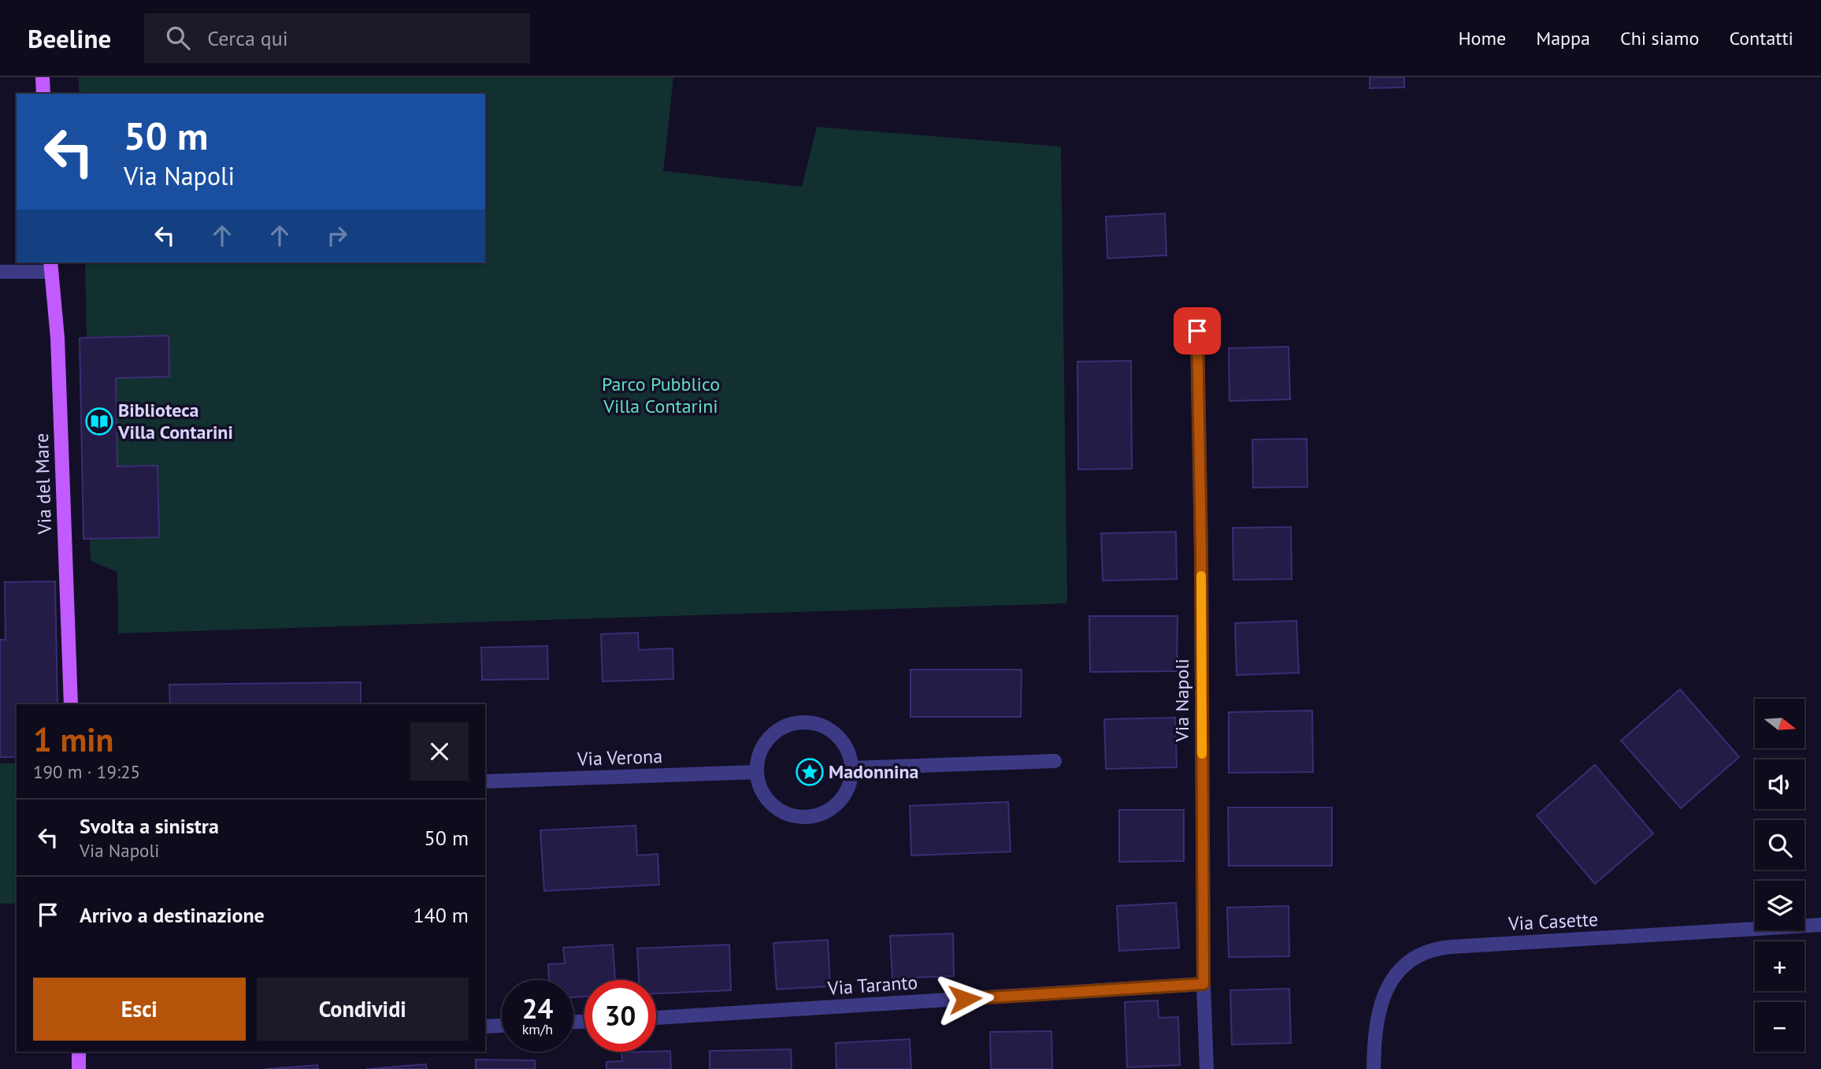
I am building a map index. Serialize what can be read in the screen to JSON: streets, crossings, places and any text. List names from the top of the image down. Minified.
{"streets":{"main road":["Via del Mare"],"street":["Via Napoli","Via Verona","Via Casette","Via Taranto"]},"crossings":[["Via Napoli","Via Taranto"]],"parks":["Parco Pubblico Villa Contarini"],"places":{"library":["Biblioteca Villa Contarini"],"place":["Madonnina"]},"north":"right","page":{"header":"Beeline","search":"Cerca qui","nav":["Home","Mappa","Chi siamo","Contatti"],"turn":["50 m","Via Napoli"],"map_buttons":["+","−"],"heading":["1 min","190 m · 19:25"],"list":[{"name":"Svolta a sinistra","note":"Via Napoli","value":"50 m"},{"name":"Arrivo a destinazione","value":"140 m"}],"buttons":["Esci","Condividi"],"speed":"24 km/h","limit":"30"}}
